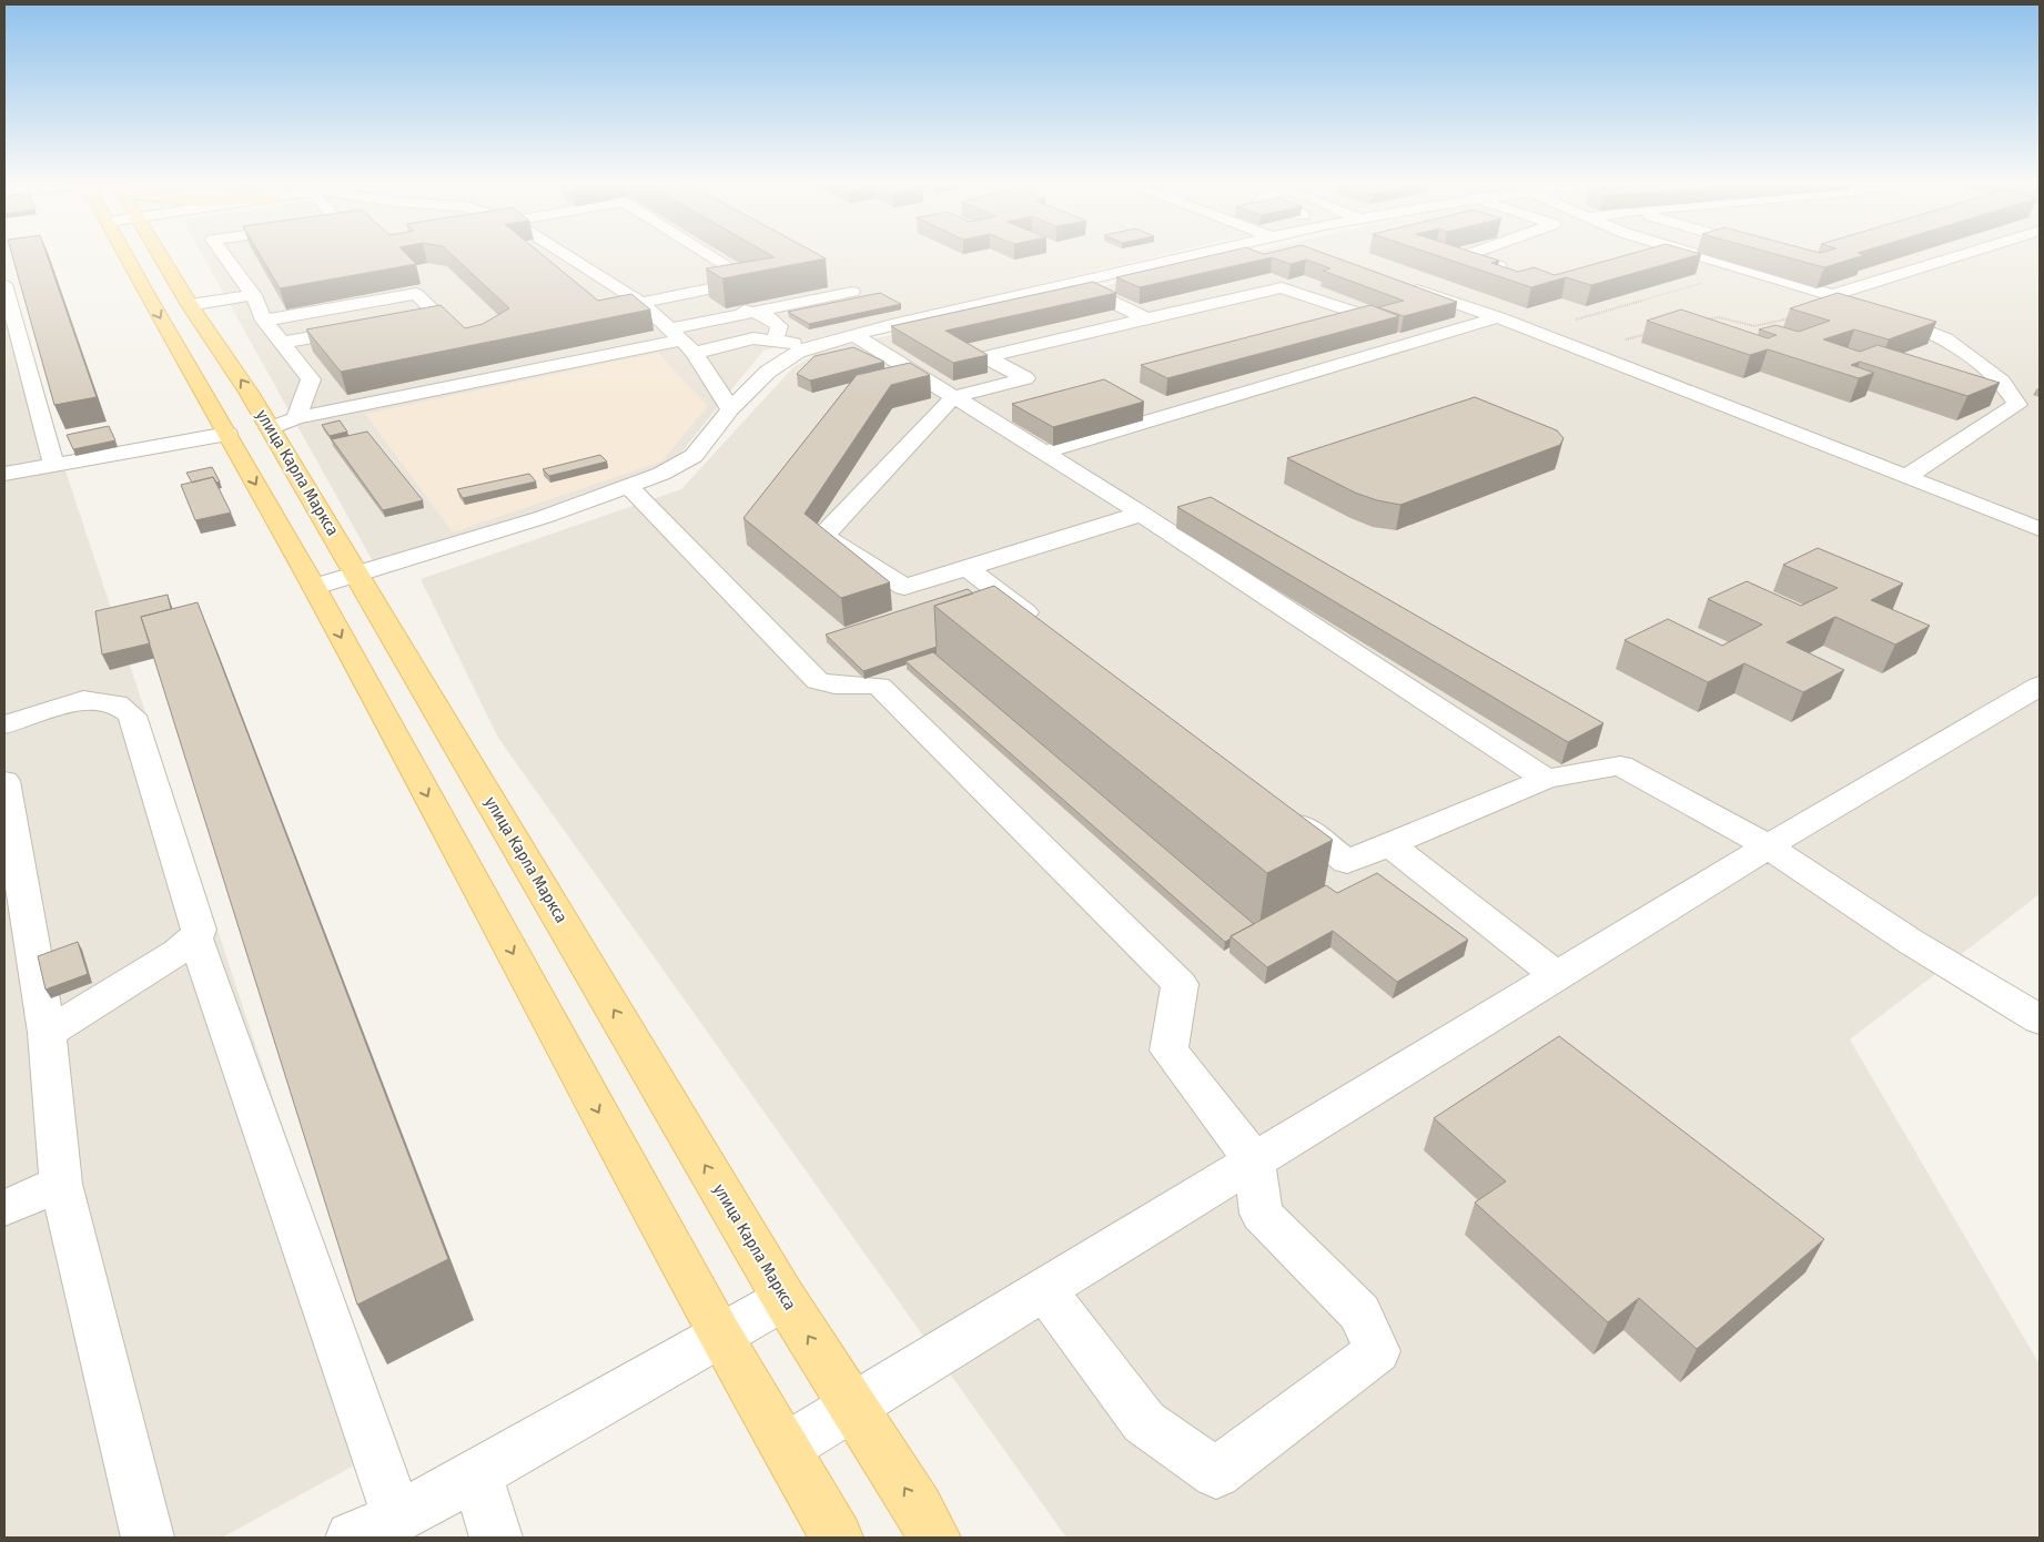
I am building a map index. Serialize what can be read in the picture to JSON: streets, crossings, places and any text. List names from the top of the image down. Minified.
{"streets":{"main road":["улица Карла Маркса"]}}
